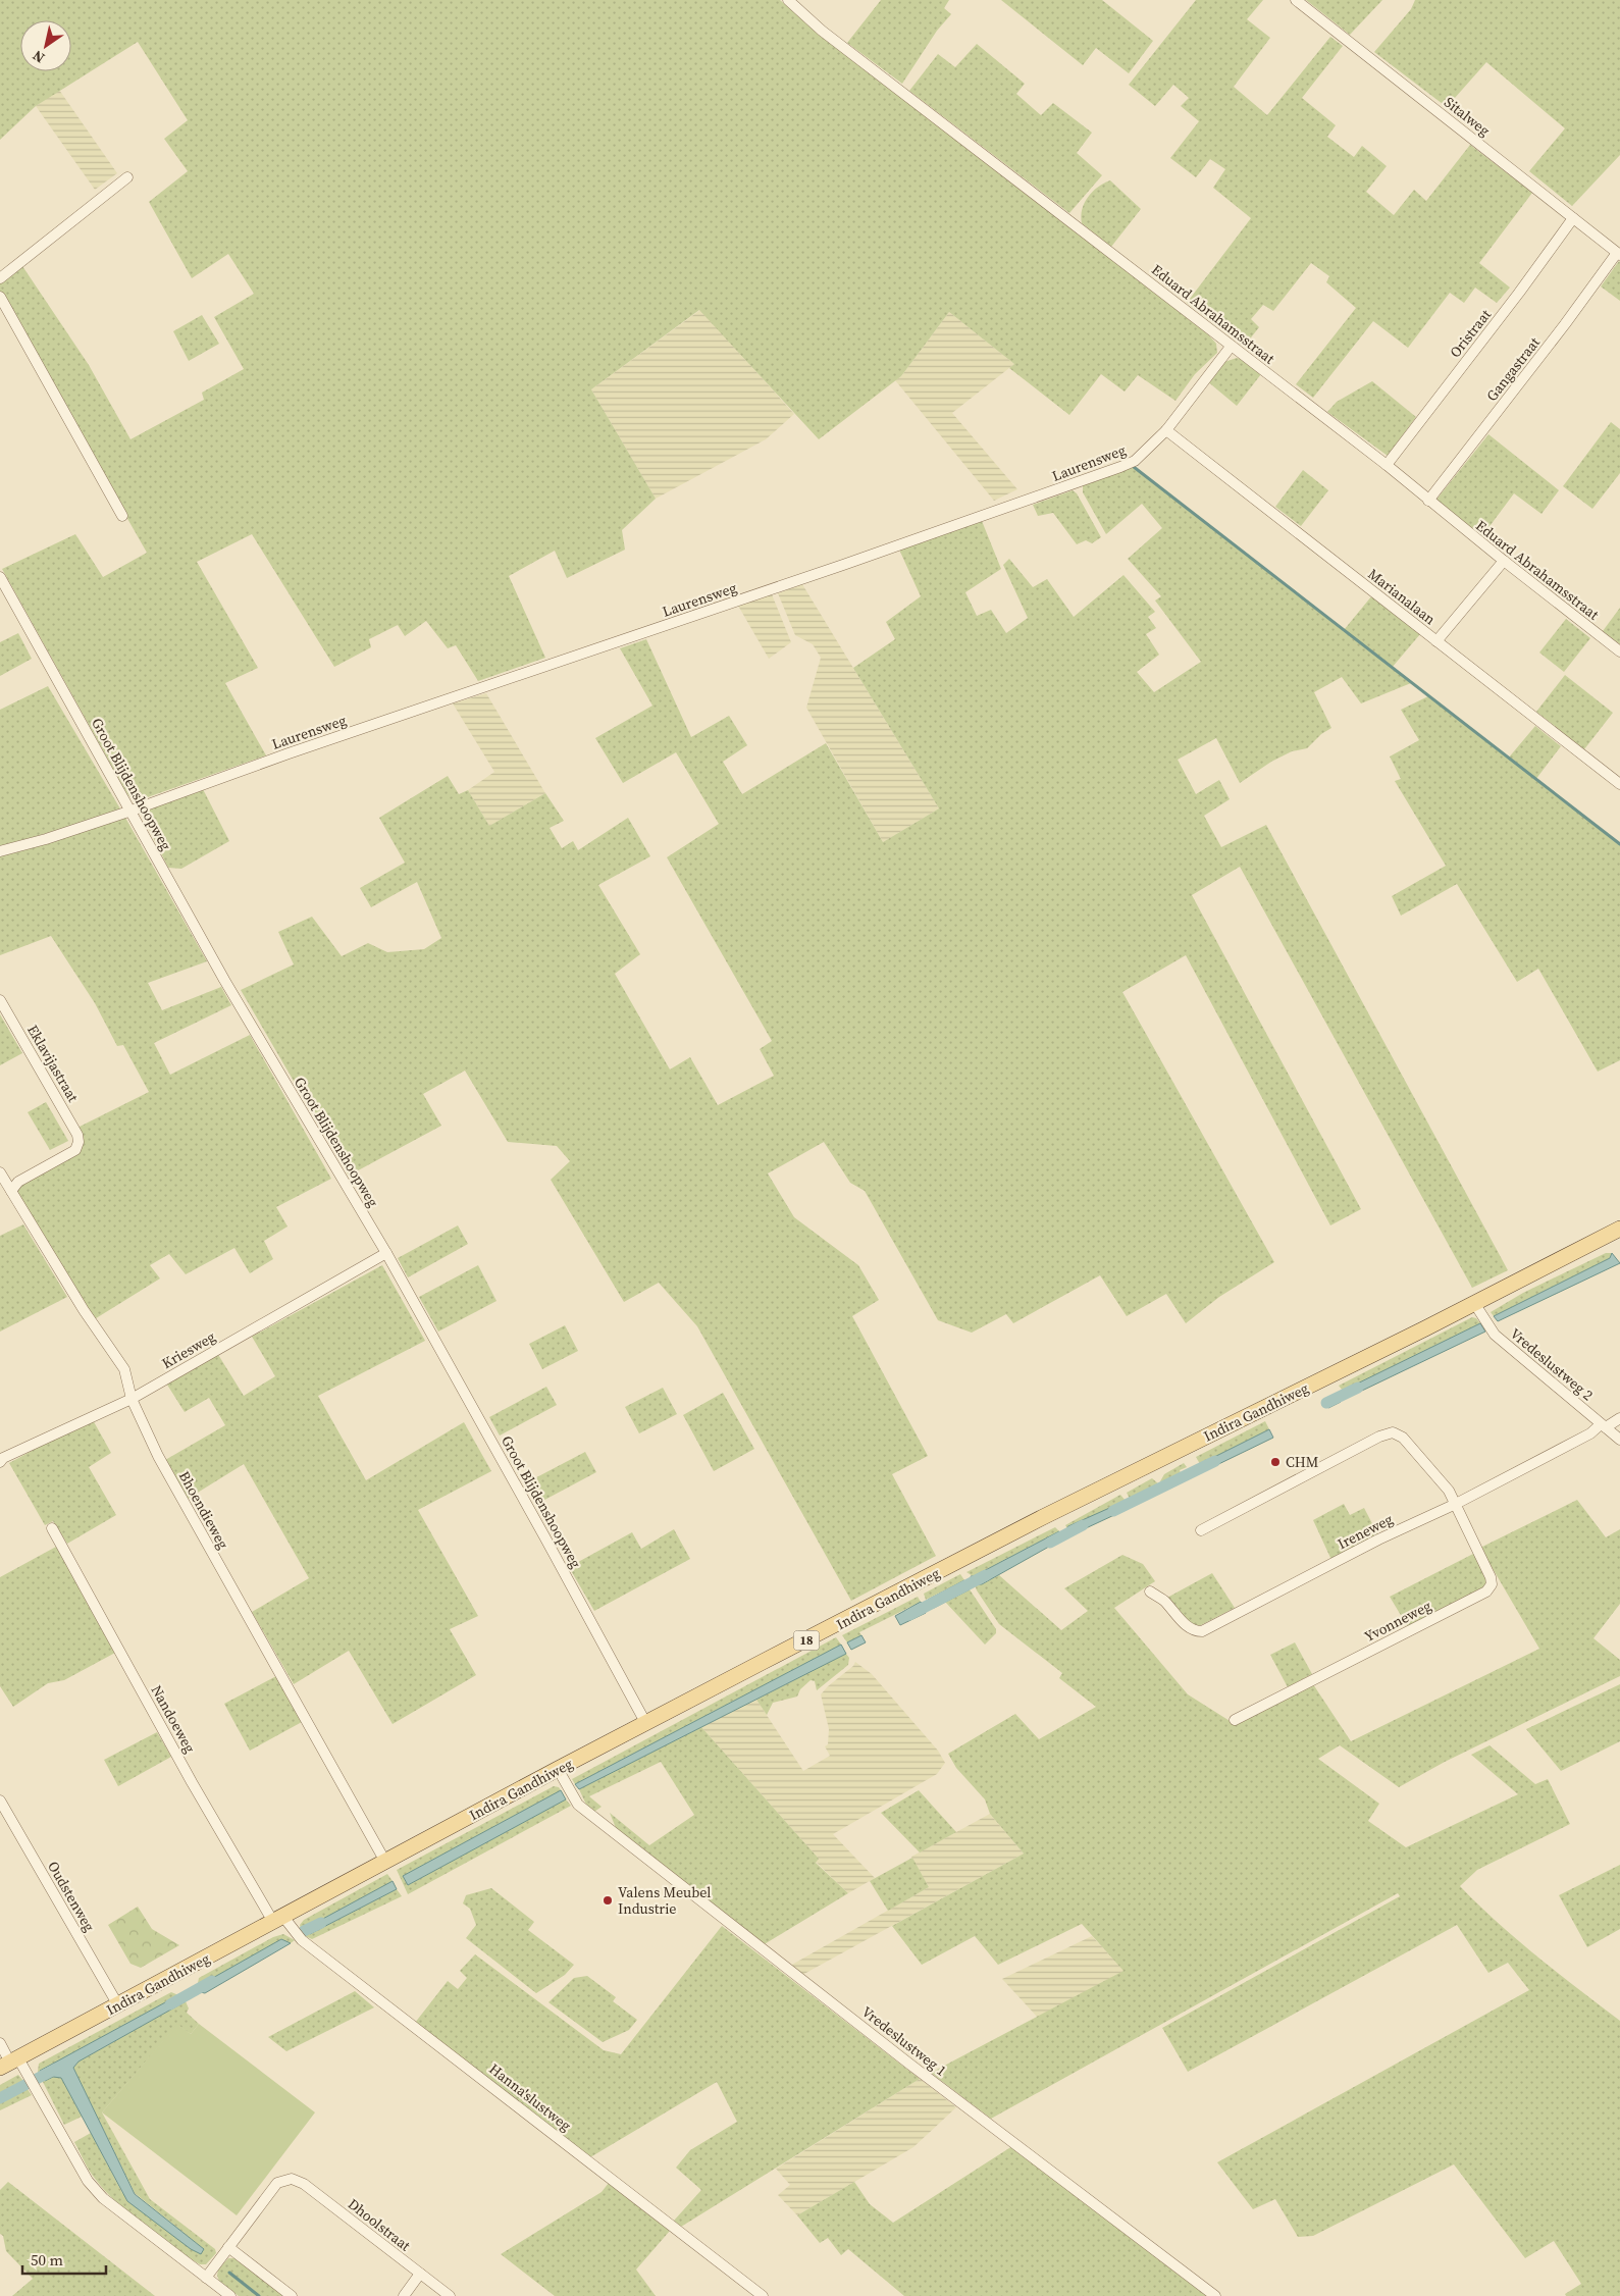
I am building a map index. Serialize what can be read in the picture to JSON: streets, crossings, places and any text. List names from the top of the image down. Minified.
{"streets":{"main road":["Indira Gandhiweg","18"],"street":["Sitalweg","Eduard Abrahamsstraat","Oristraat","Gangastraat","Laurensweg","Marianalaan","Groot Blijdenshoopweg","Eklavijastraat","Kriesweg","Vredeslustweg 2","Bhoendieweg","Ireneweg","Yvonneweg","Nandoeweg","Oudstenweg","Vredeslustweg 1","Hanna'slustweg","Dhoolstraat"]},"crossings":[["Sitalweg","Oristraat"],["Sitalweg","Gangastraat"],["Eduard Abrahamsstraat","Oristraat"],["Eduard Abrahamsstraat","Gangastraat"],["Eduard Abrahamsstraat","Laurensweg"],["Laurensweg","Marianalaan"],["Laurensweg","Groot Blijdenshoopweg"],["Groot Blijdenshoopweg","Kriesweg"],["Groot Blijdenshoopweg","Indira Gandhiweg"],["Eklavijastraat","Bhoendieweg"],["Kriesweg","Bhoendieweg"],["Vredeslustweg 2","Indira Gandhiweg"],["Vredeslustweg 2","Ireneweg"],["Indira Gandhiweg","Bhoendieweg"],["Indira Gandhiweg","Nandoeweg"],["Indira Gandhiweg","Oudstenweg"],["Indira Gandhiweg","Vredeslustweg 1"],["Indira Gandhiweg","Hanna'slustweg"],["Ireneweg","Yvonneweg"],["Nandoeweg","Hanna'slustweg"]],"places":["CHM","Valens Meubel Industrie"],"scale_bar":"50 m","north":"bottom left"}
